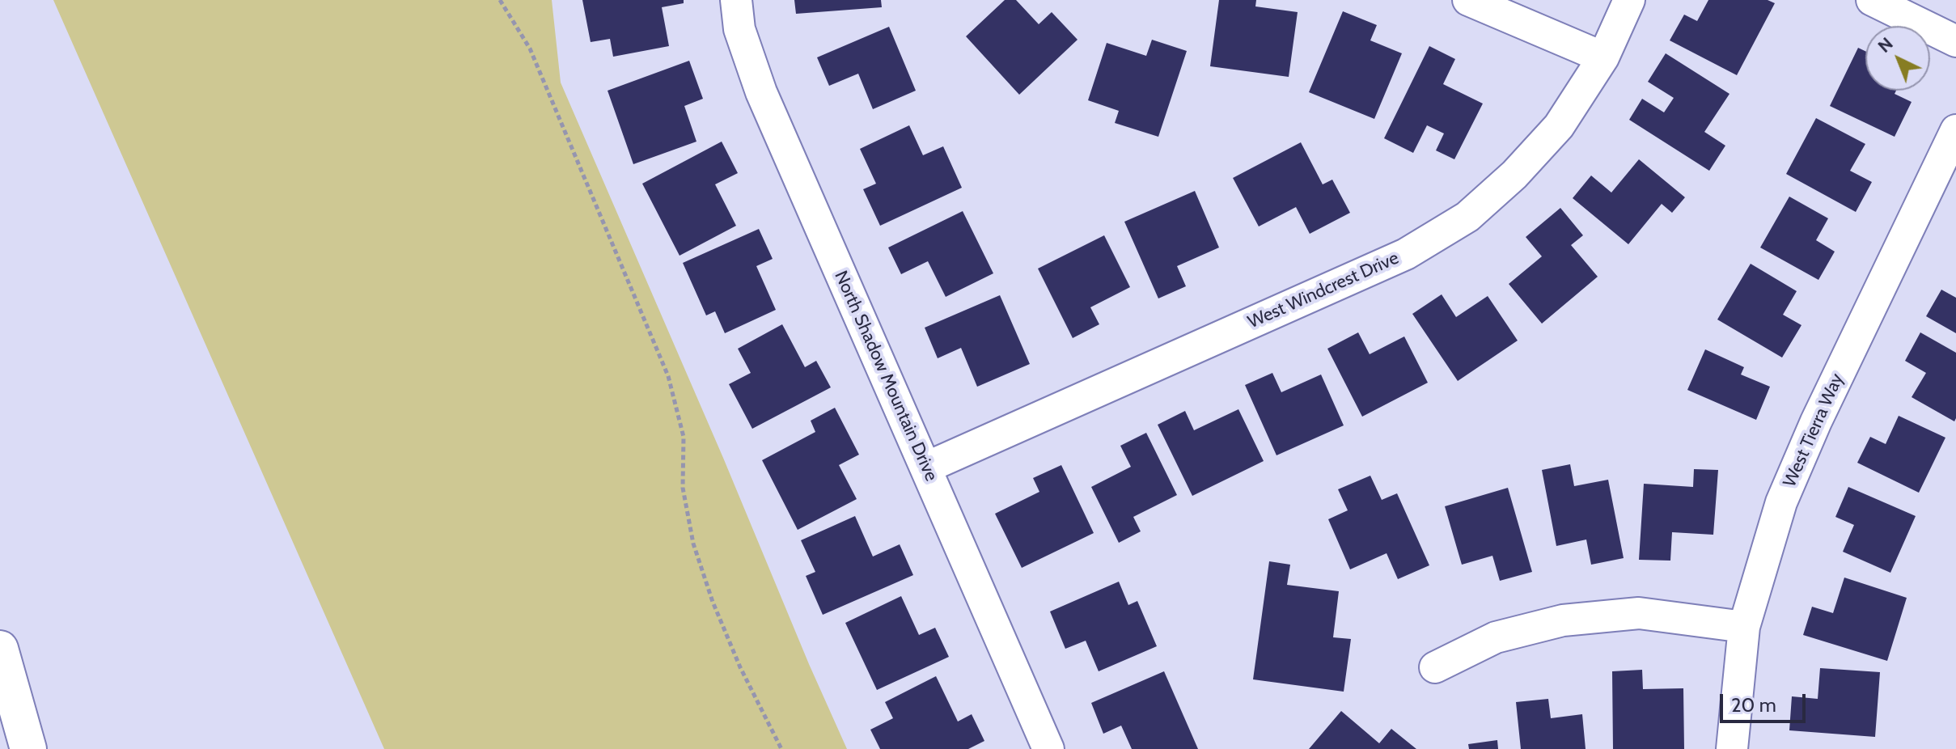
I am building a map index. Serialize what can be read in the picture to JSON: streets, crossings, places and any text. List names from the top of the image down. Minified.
{"streets":{"street":["West Windcrest Drive","North Shadow Mountain Drive","West Tierra Way"]},"crossings":[["West Windcrest Drive","North Shadow Mountain Drive"]],"scale_bar":"20 m","north":"top left"}
